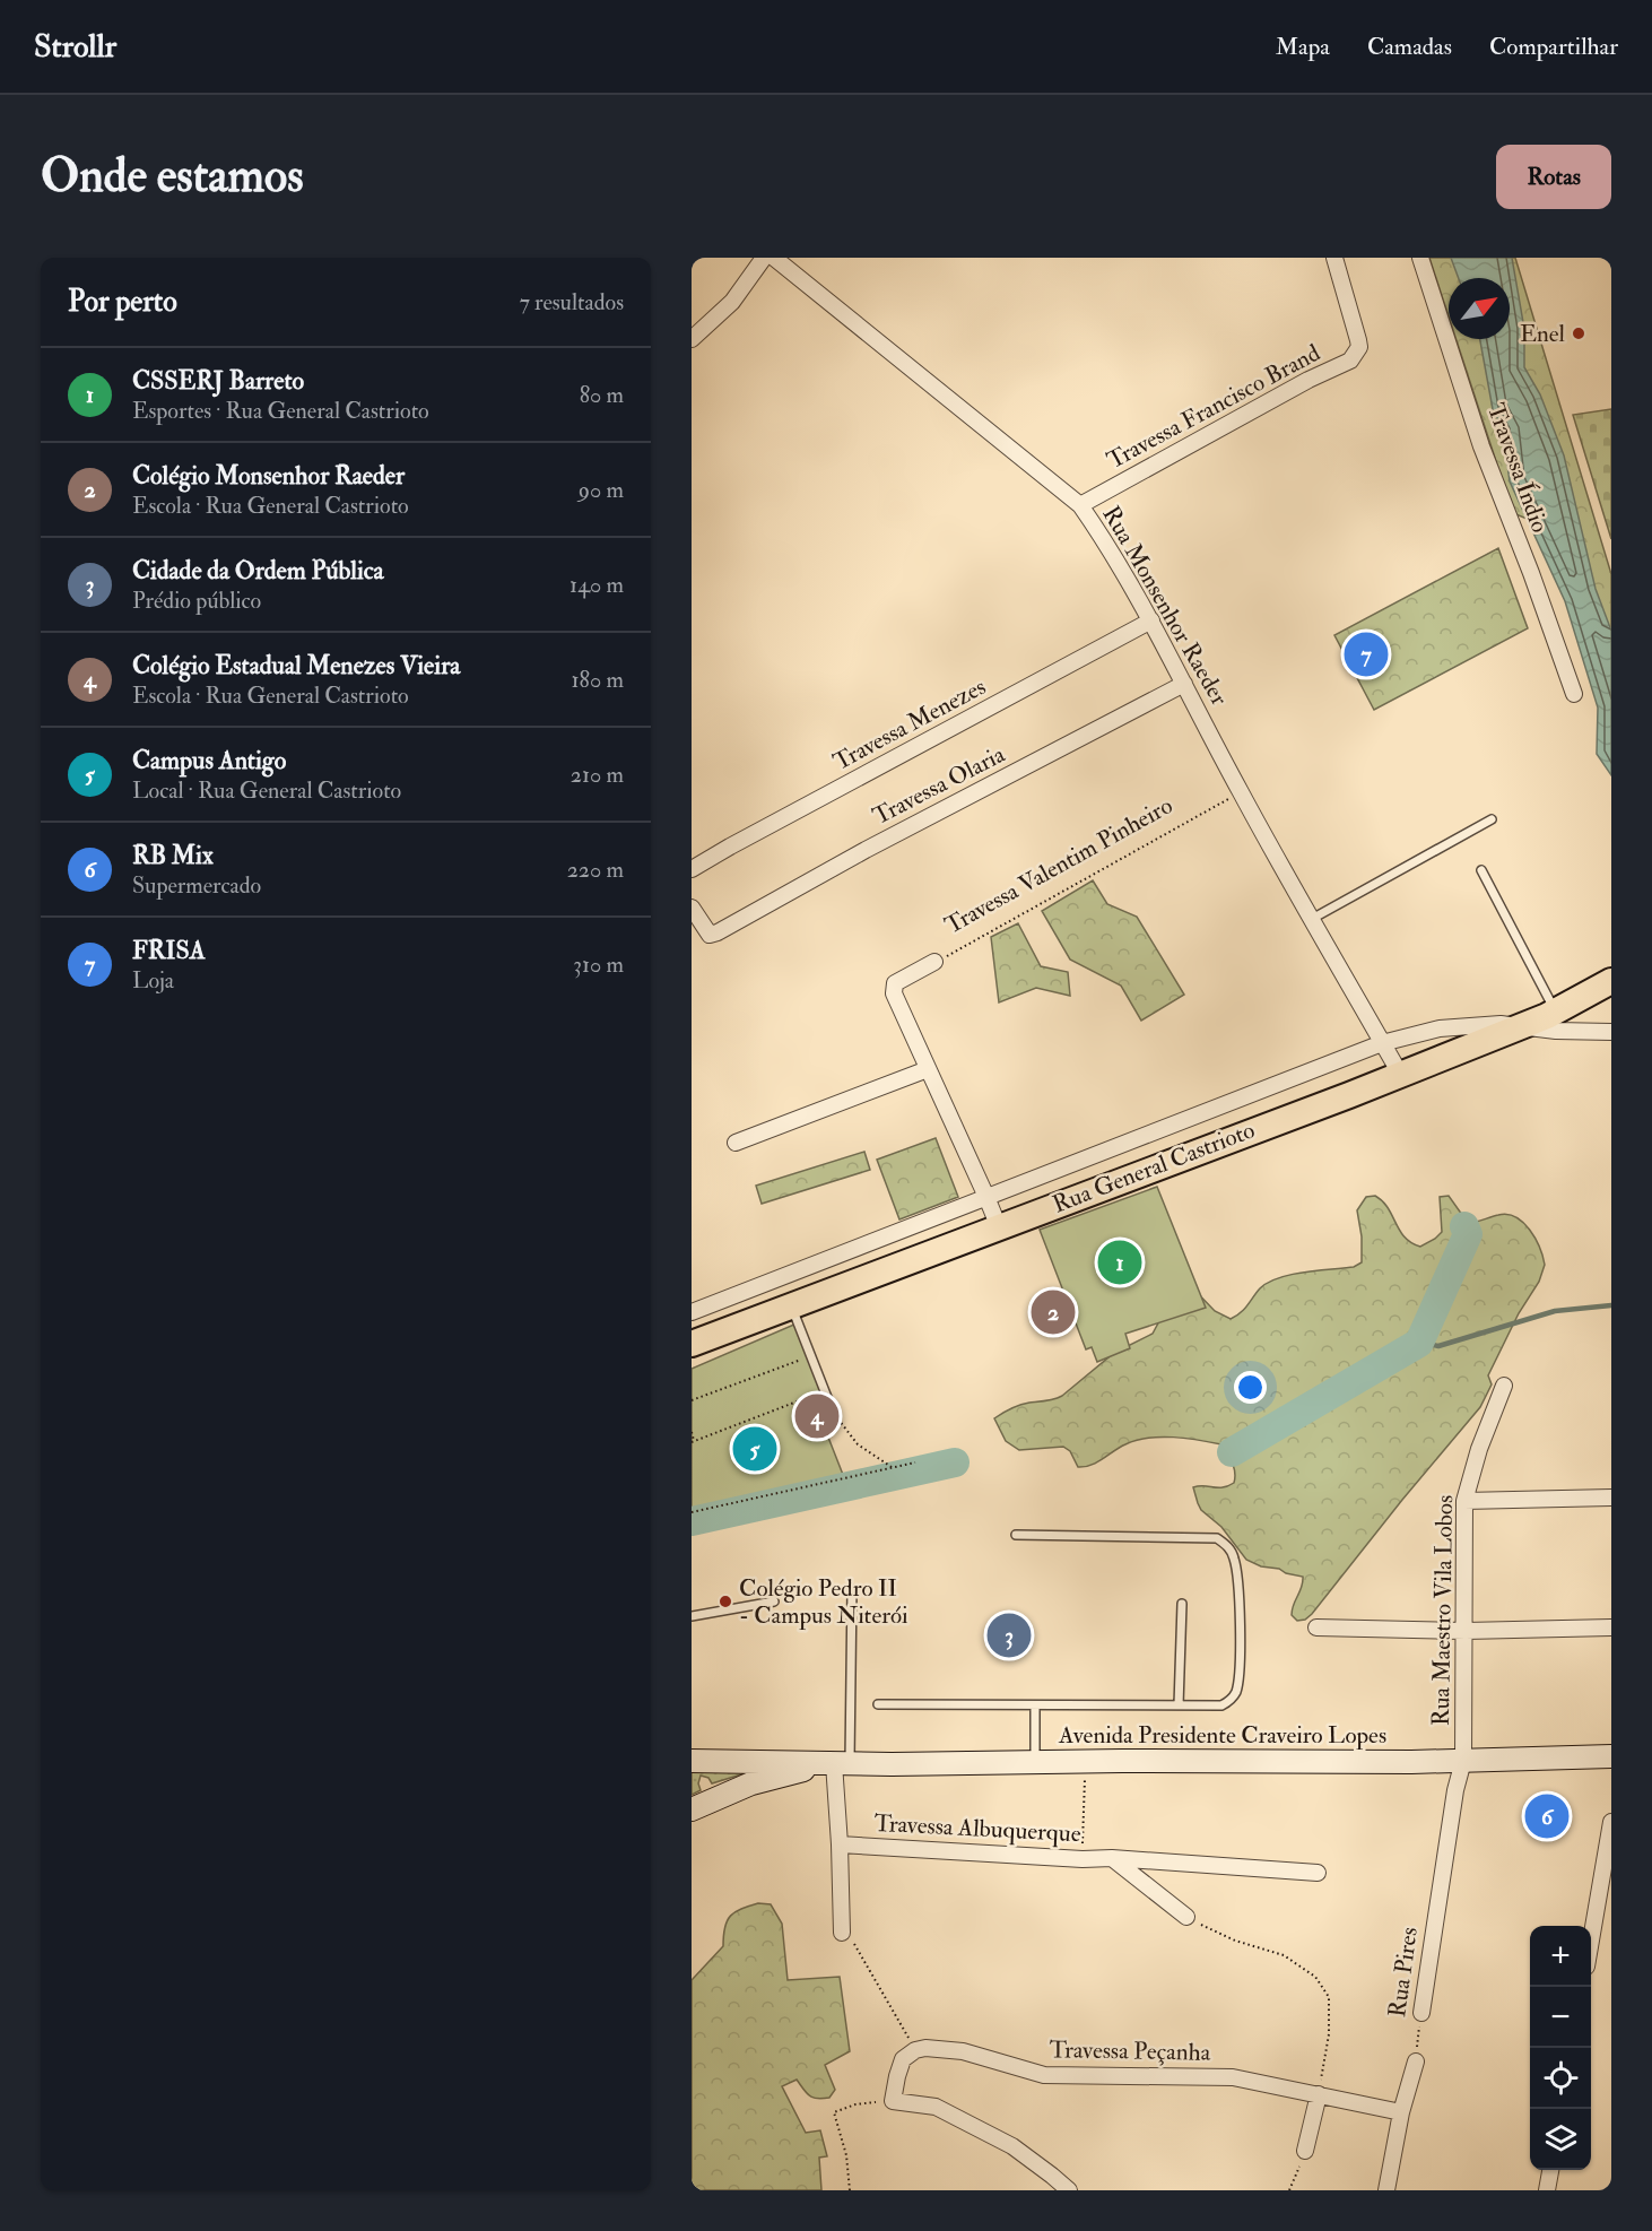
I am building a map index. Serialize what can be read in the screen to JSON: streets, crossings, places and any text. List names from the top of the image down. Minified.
{"streets":{"main road":["Rua General Castrioto","Avenida Presidente Craveiro Lopes"],"street":["Travessa Francisco Brand","Travessa Índio","Rua Monsenhor Raeder","Travessa Menezes","Travessa Olaria","Travessa Valentim Pinheiro","Rua Maestro Vila Lobos","Travessa Albuquerque","Rua Pires","Travessa Peçanha"]},"crossings":[["Travessa Francisco Brand","Rua Monsenhor Raeder"],["Rua Monsenhor Raeder","Travessa Menezes"],["Rua Monsenhor Raeder","Travessa Olaria"],["Rua Monsenhor Raeder","Travessa Valentim Pinheiro"],["Rua Monsenhor Raeder","Rua General Castrioto"],["Rua Maestro Vila Lobos","Avenida Presidente Craveiro Lopes"],["Rua Maestro Vila Lobos","Rua Pires"],["Avenida Presidente Craveiro Lopes","Rua Pires"]],"places":["Enel","Colégio Pedro II - Campus Niterói"],"north":"top right","page":{"header":"Strollr","nav":["Mapa","Camadas","Compartilhar"],"buttons":"Rotas","title":"Onde estamos","heading":["Por perto","7 resultados"],"list":[{"mark":"1","name":"CSSERJ Barreto","note":"Esportes · Rua General Castrioto","value":"80 m"},{"mark":"2","name":"Colégio Monsenhor Raeder","note":"Escola · Rua General Castrioto","value":"90 m"},{"mark":"3","name":"Cidade da Ordem Pública","note":"Prédio público","value":"140 m"},{"mark":"4","name":"Colégio Estadual Menezes Vieira","note":"Escola · Rua General Castrioto","value":"180 m"},{"mark":"5","name":"Campus Antigo","note":"Local · Rua General Castrioto","value":"210 m"},{"mark":"6","name":"RB Mix","note":"Supermercado","value":"220 m"},{"mark":"7","name":"FRISA","note":"Loja","value":"310 m"}],"pins":["7","1","2","4","5","3","6"],"map_buttons":["+","−"]}}
